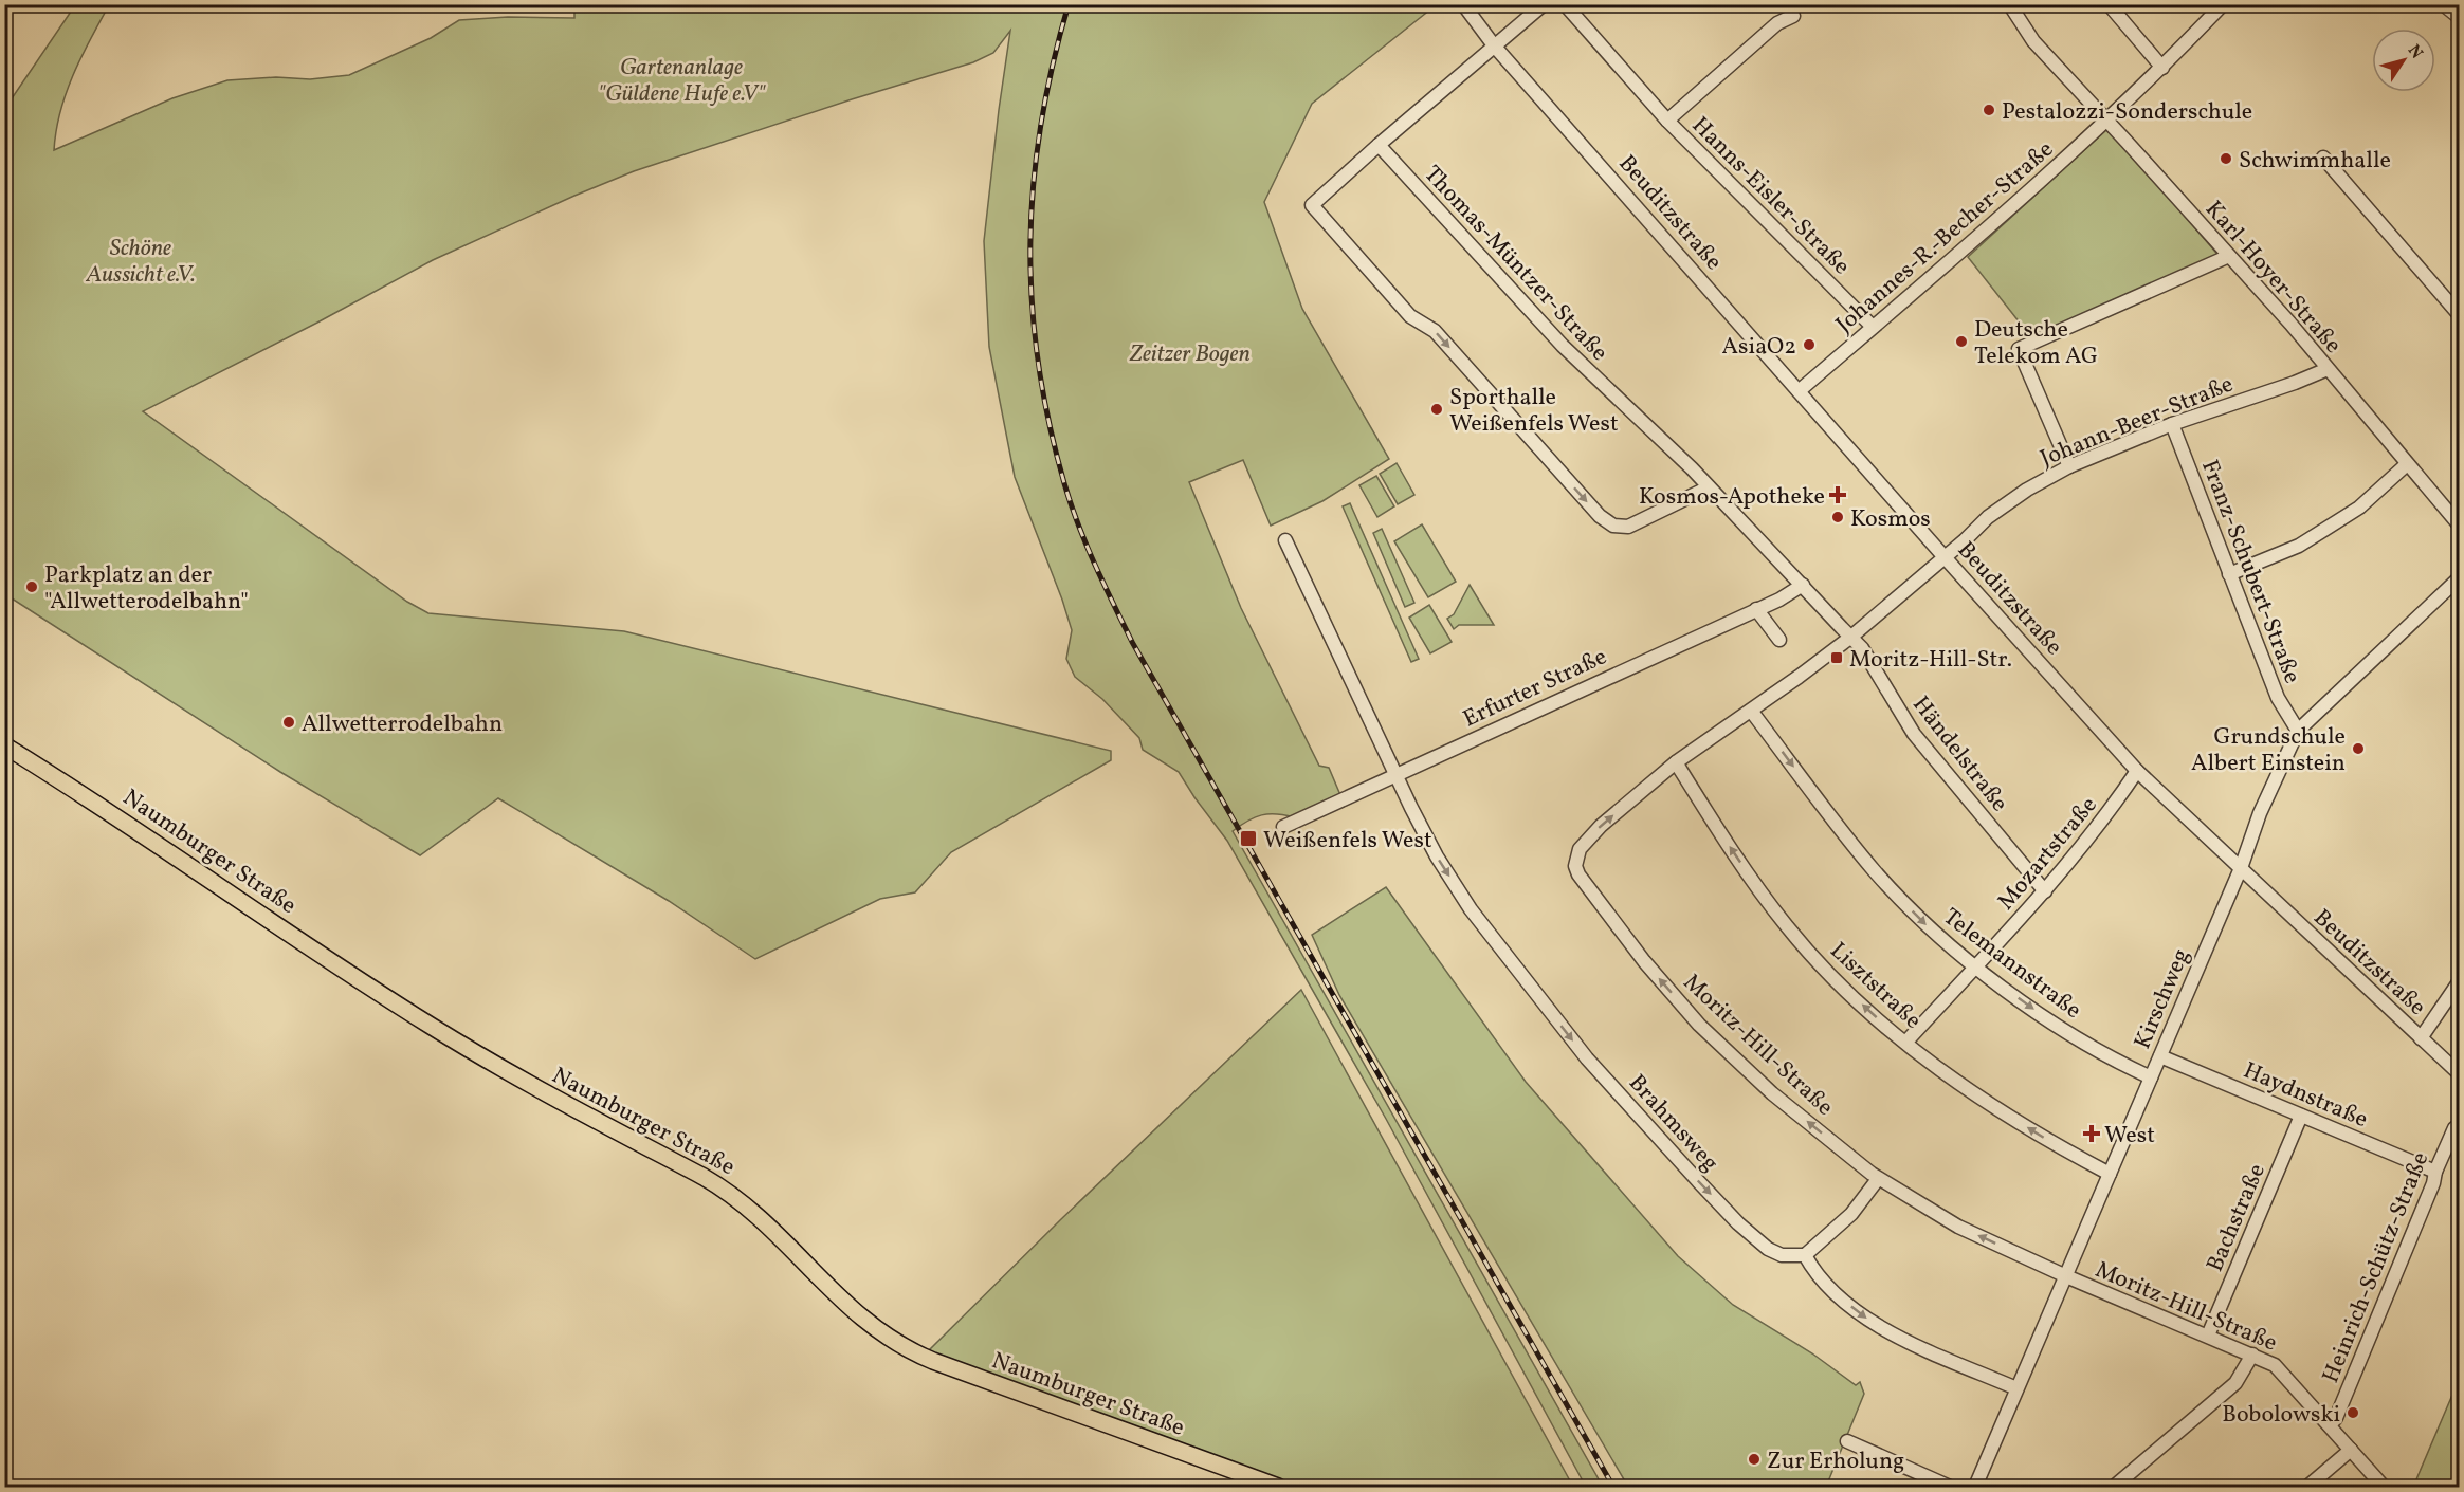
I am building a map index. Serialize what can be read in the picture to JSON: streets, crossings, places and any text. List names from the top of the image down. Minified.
{"streets":{"main road":["Naumburger Straße"],"street":["Hanns-Eisler-Straße","Beuditzstraße","Johannes-R.-Becher-Straße","Thomas-Müntzer-Straße","Karl-Hoyer-Straße","Johann-Beer-Straße","Franz-Schubert-Straße","Erfurter Straße","Händelstraße","Mozartstraße","Telemannstraße","Lisztstraße","Kirschweg","Moritz-Hill-Straße","Haydnstraße","Brahmsweg","Bachstraße","Heinrich-Schütz-Straße"]},"crossings":[["Hanns-Eisler-Straße","Johannes-R.-Becher-Straße"],["Beuditzstraße","Johannes-R.-Becher-Straße"],["Beuditzstraße","Johann-Beer-Straße"],["Beuditzstraße","Mozartstraße"],["Beuditzstraße","Kirschweg"],["Beuditzstraße","Moritz-Hill-Straße"],["Johannes-R.-Becher-Straße","Karl-Hoyer-Straße"],["Thomas-Müntzer-Straße","Erfurter Straße"],["Thomas-Müntzer-Straße","Händelstraße"],["Thomas-Müntzer-Straße","Moritz-Hill-Straße"],["Karl-Hoyer-Straße","Johann-Beer-Straße"],["Johann-Beer-Straße","Franz-Schubert-Straße"],["Johann-Beer-Straße","Moritz-Hill-Straße"],["Franz-Schubert-Straße","Kirschweg"],["Erfurter Straße","Brahmsweg"],["Händelstraße","Mozartstraße"],["Händelstraße","Moritz-Hill-Straße"],["Mozartstraße","Telemannstraße"],["Mozartstraße","Lisztstraße"],["Telemannstraße","Kirschweg"],["Telemannstraße","Moritz-Hill-Straße"],["Lisztstraße","Kirschweg"],["Lisztstraße","Moritz-Hill-Straße"],["Kirschweg","Moritz-Hill-Straße"],["Kirschweg","Haydnstraße"],["Moritz-Hill-Straße","Bachstraße"],["Moritz-Hill-Straße","Heinrich-Schütz-Straße"],["Haydnstraße","Bachstraße"],["Haydnstraße","Heinrich-Schütz-Straße"]],"one_way":["Telemannstraße","Lisztstraße","Moritz-Hill-Straße","Brahmsweg"],"parks":["Gartenanlage \"Güldene Hufe e.V\"","Schöne Aussicht e.V.","Zeitzer Bogen"],"places":{"other":["Pestalozzi-Sonderschule","Schwimmhalle","Deutsche Telekom AG","AsiaO2","Sporthalle Weißenfels West","Kosmos","Parkplatz an der \"Allwetterodelbahn\"","Allwetterrodelbahn","Grundschule Albert Einstein","Bobolowski","Zur Erholung"],"health":["Kosmos-Apotheke","West"],"transit":["Moritz-Hill-Str.","Weißenfels West"]},"north":"top right"}
